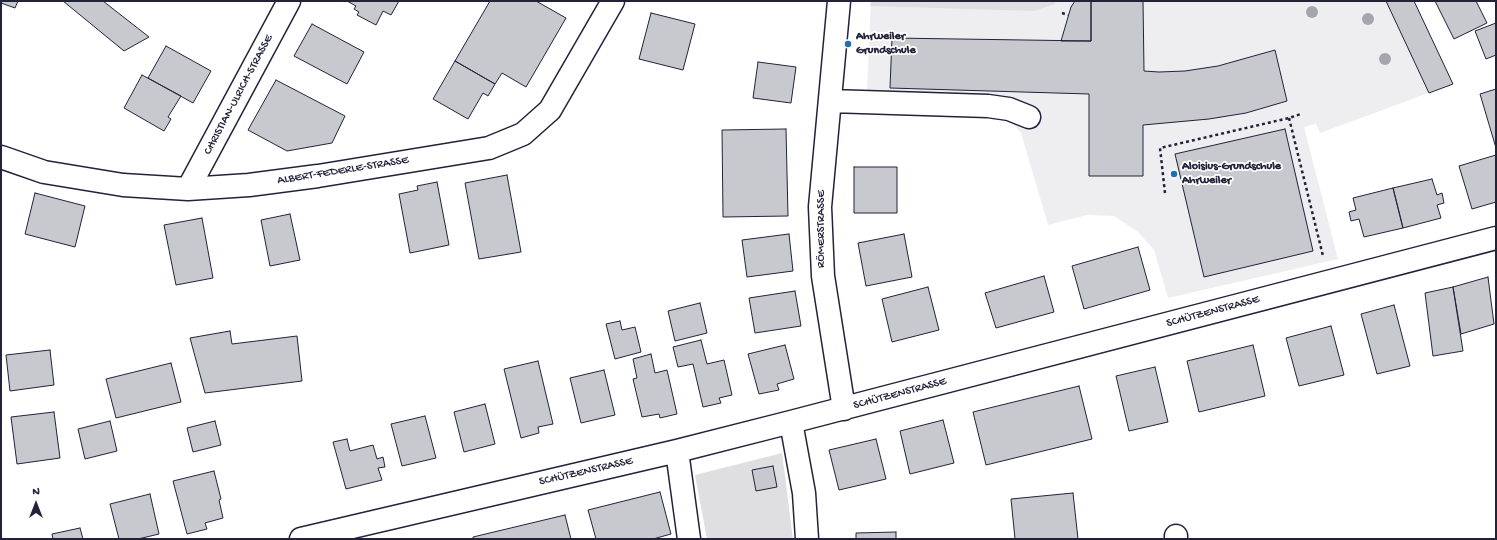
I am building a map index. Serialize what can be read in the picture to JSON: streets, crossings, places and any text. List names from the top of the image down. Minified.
{"streets":{"street":["CHRISTIAN-ULRICH-STRASSE","ALBERT-FEDERLE-STRASSE","RÖMERSTRASSE","SCHÜTZENSTRASSE"]},"crossings":[["CHRISTIAN-ULRICH-STRASSE","ALBERT-FEDERLE-STRASSE"],["RÖMERSTRASSE","SCHÜTZENSTRASSE"]],"places":["Ahrweiler Grundschule","Aloisius-Grundschule Ahrweiler"],"north":"top"}
